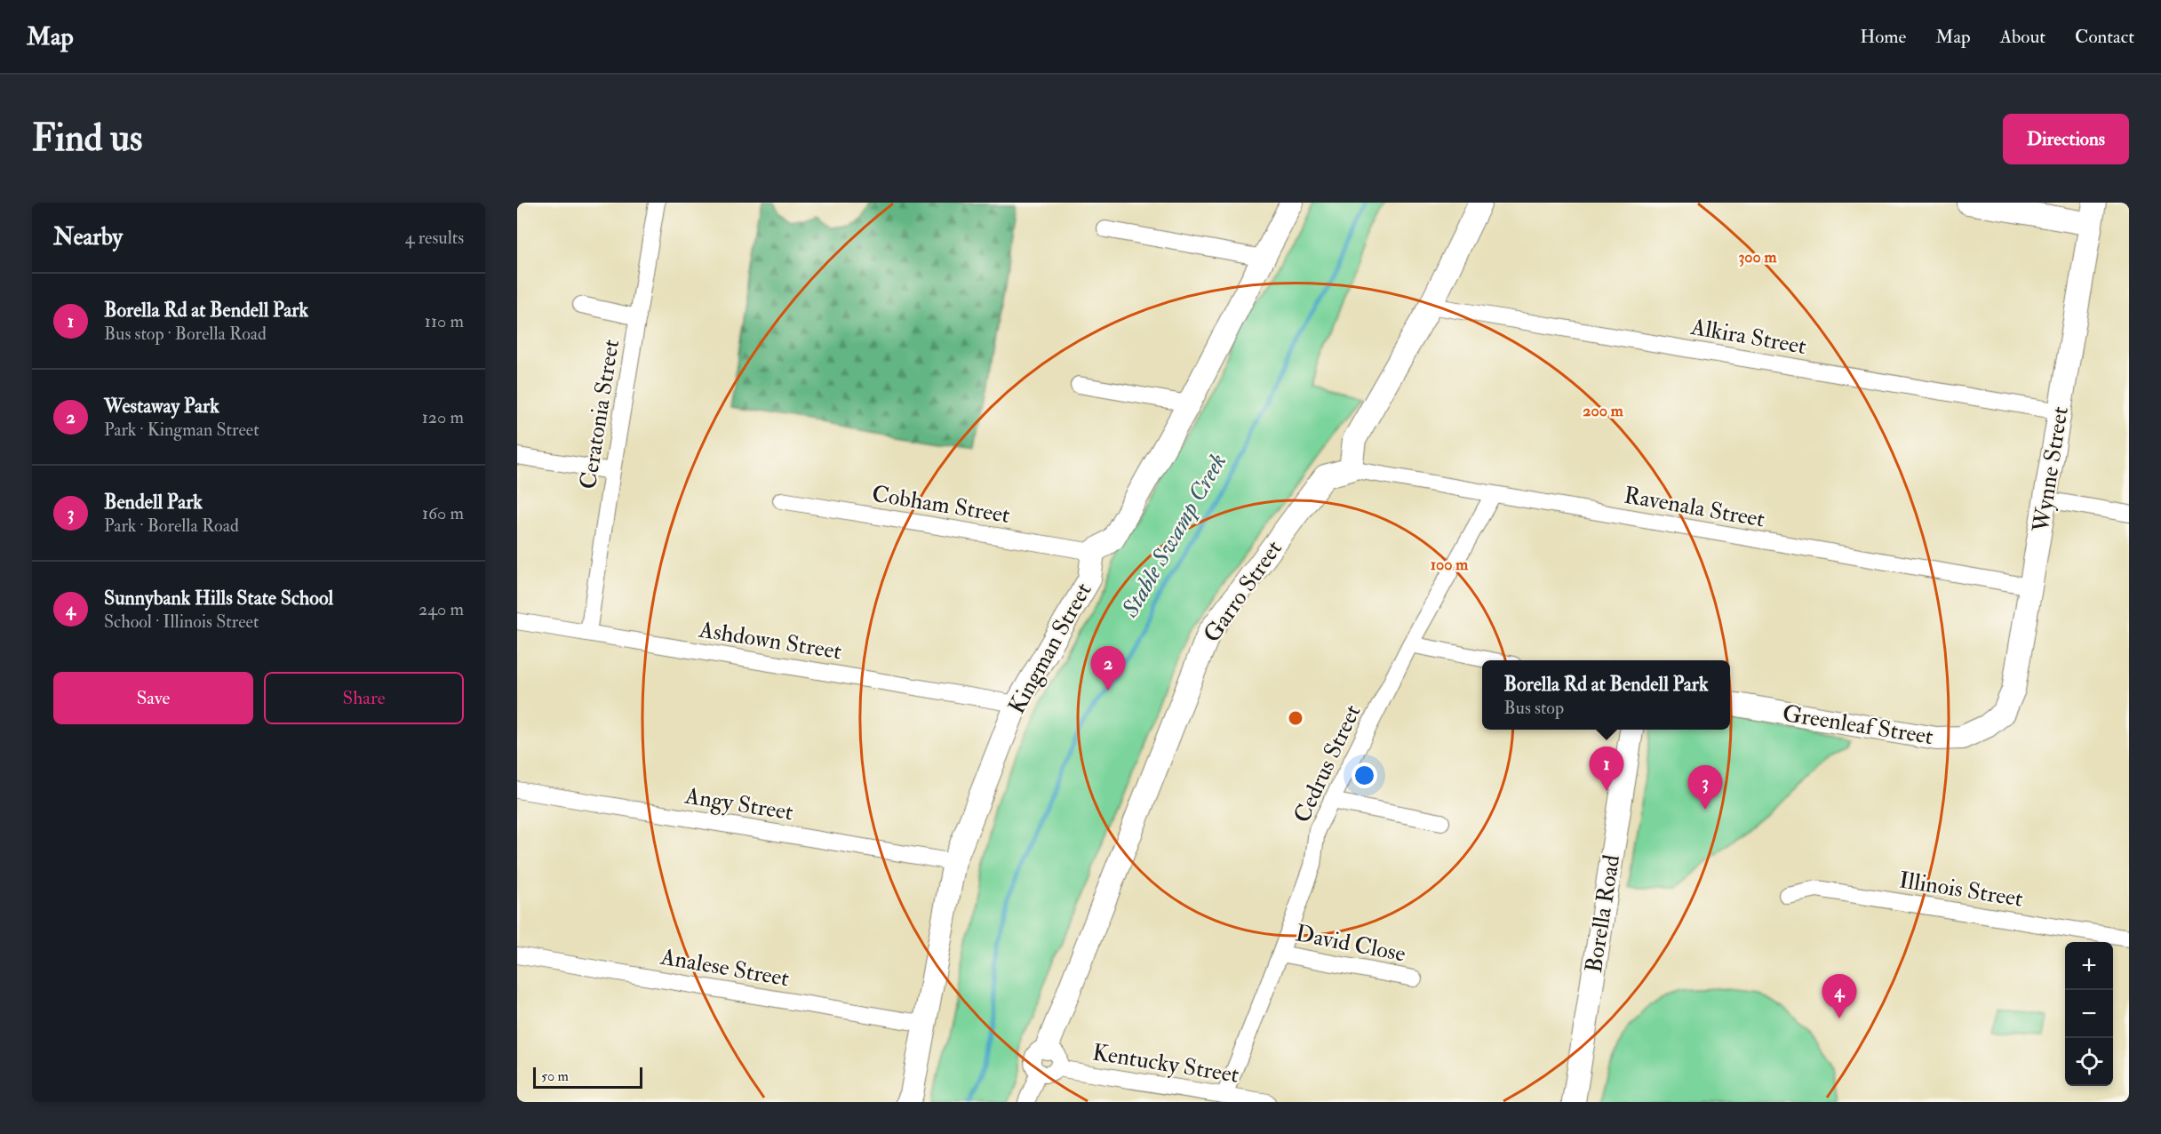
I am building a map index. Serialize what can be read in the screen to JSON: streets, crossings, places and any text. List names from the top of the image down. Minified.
{"streets":{"street":["Alkira Street","Ceratonia Street","Wynne Street","Cobham Street","Ravenala Street","Garro Street","Ashdown Street","Kingman Street","Greenleaf Street","Cedrus Street","Angy Street","Illinois Street","Borella Road","David Close","Analese Street","Kentucky Street"]},"crossings":[["Alkira Street","Wynne Street"],["Ceratonia Street","Ashdown Street"],["Wynne Street","Ravenala Street"],["Wynne Street","Greenleaf Street"],["Cobham Street","Kingman Street"],["Ravenala Street","Garro Street"],["Ravenala Street","Cedrus Street"],["Garro Street","Kentucky Street"],["Ashdown Street","Kingman Street"],["Kingman Street","Angy Street"],["Kingman Street","Analese Street"],["Cedrus Street","David Close"],["Cedrus Street","Kentucky Street"]],"water":["Stable Swamp Creek"],"scale_bar":"50 m","page":{"header":"Map","nav":["Home","Map","About","Contact"],"buttons":["Directions",["Save","Share"]],"title":"Find us","heading":["Nearby","4 results"],"list":[{"mark":"1","name":"Borella Rd at Bendell Park","note":"Bus stop · Borella Road","value":"110 m"},{"mark":"2","name":"Westaway Park","note":"Park · Kingman Street","value":"120 m"},{"mark":"3","name":"Bendell Park","note":"Park · Borella Road","value":"160 m"},{"mark":"4","name":"Sunnybank Hills State School","note":"School · Illinois Street","value":"240 m"}],"pins":["2","1","3","4"],"popup":["Borella Rd at Bendell Park","Bus stop"],"map_buttons":["+","−"],"scale":"50 m"},"rings":["300 m","200 m","100 m"]}
